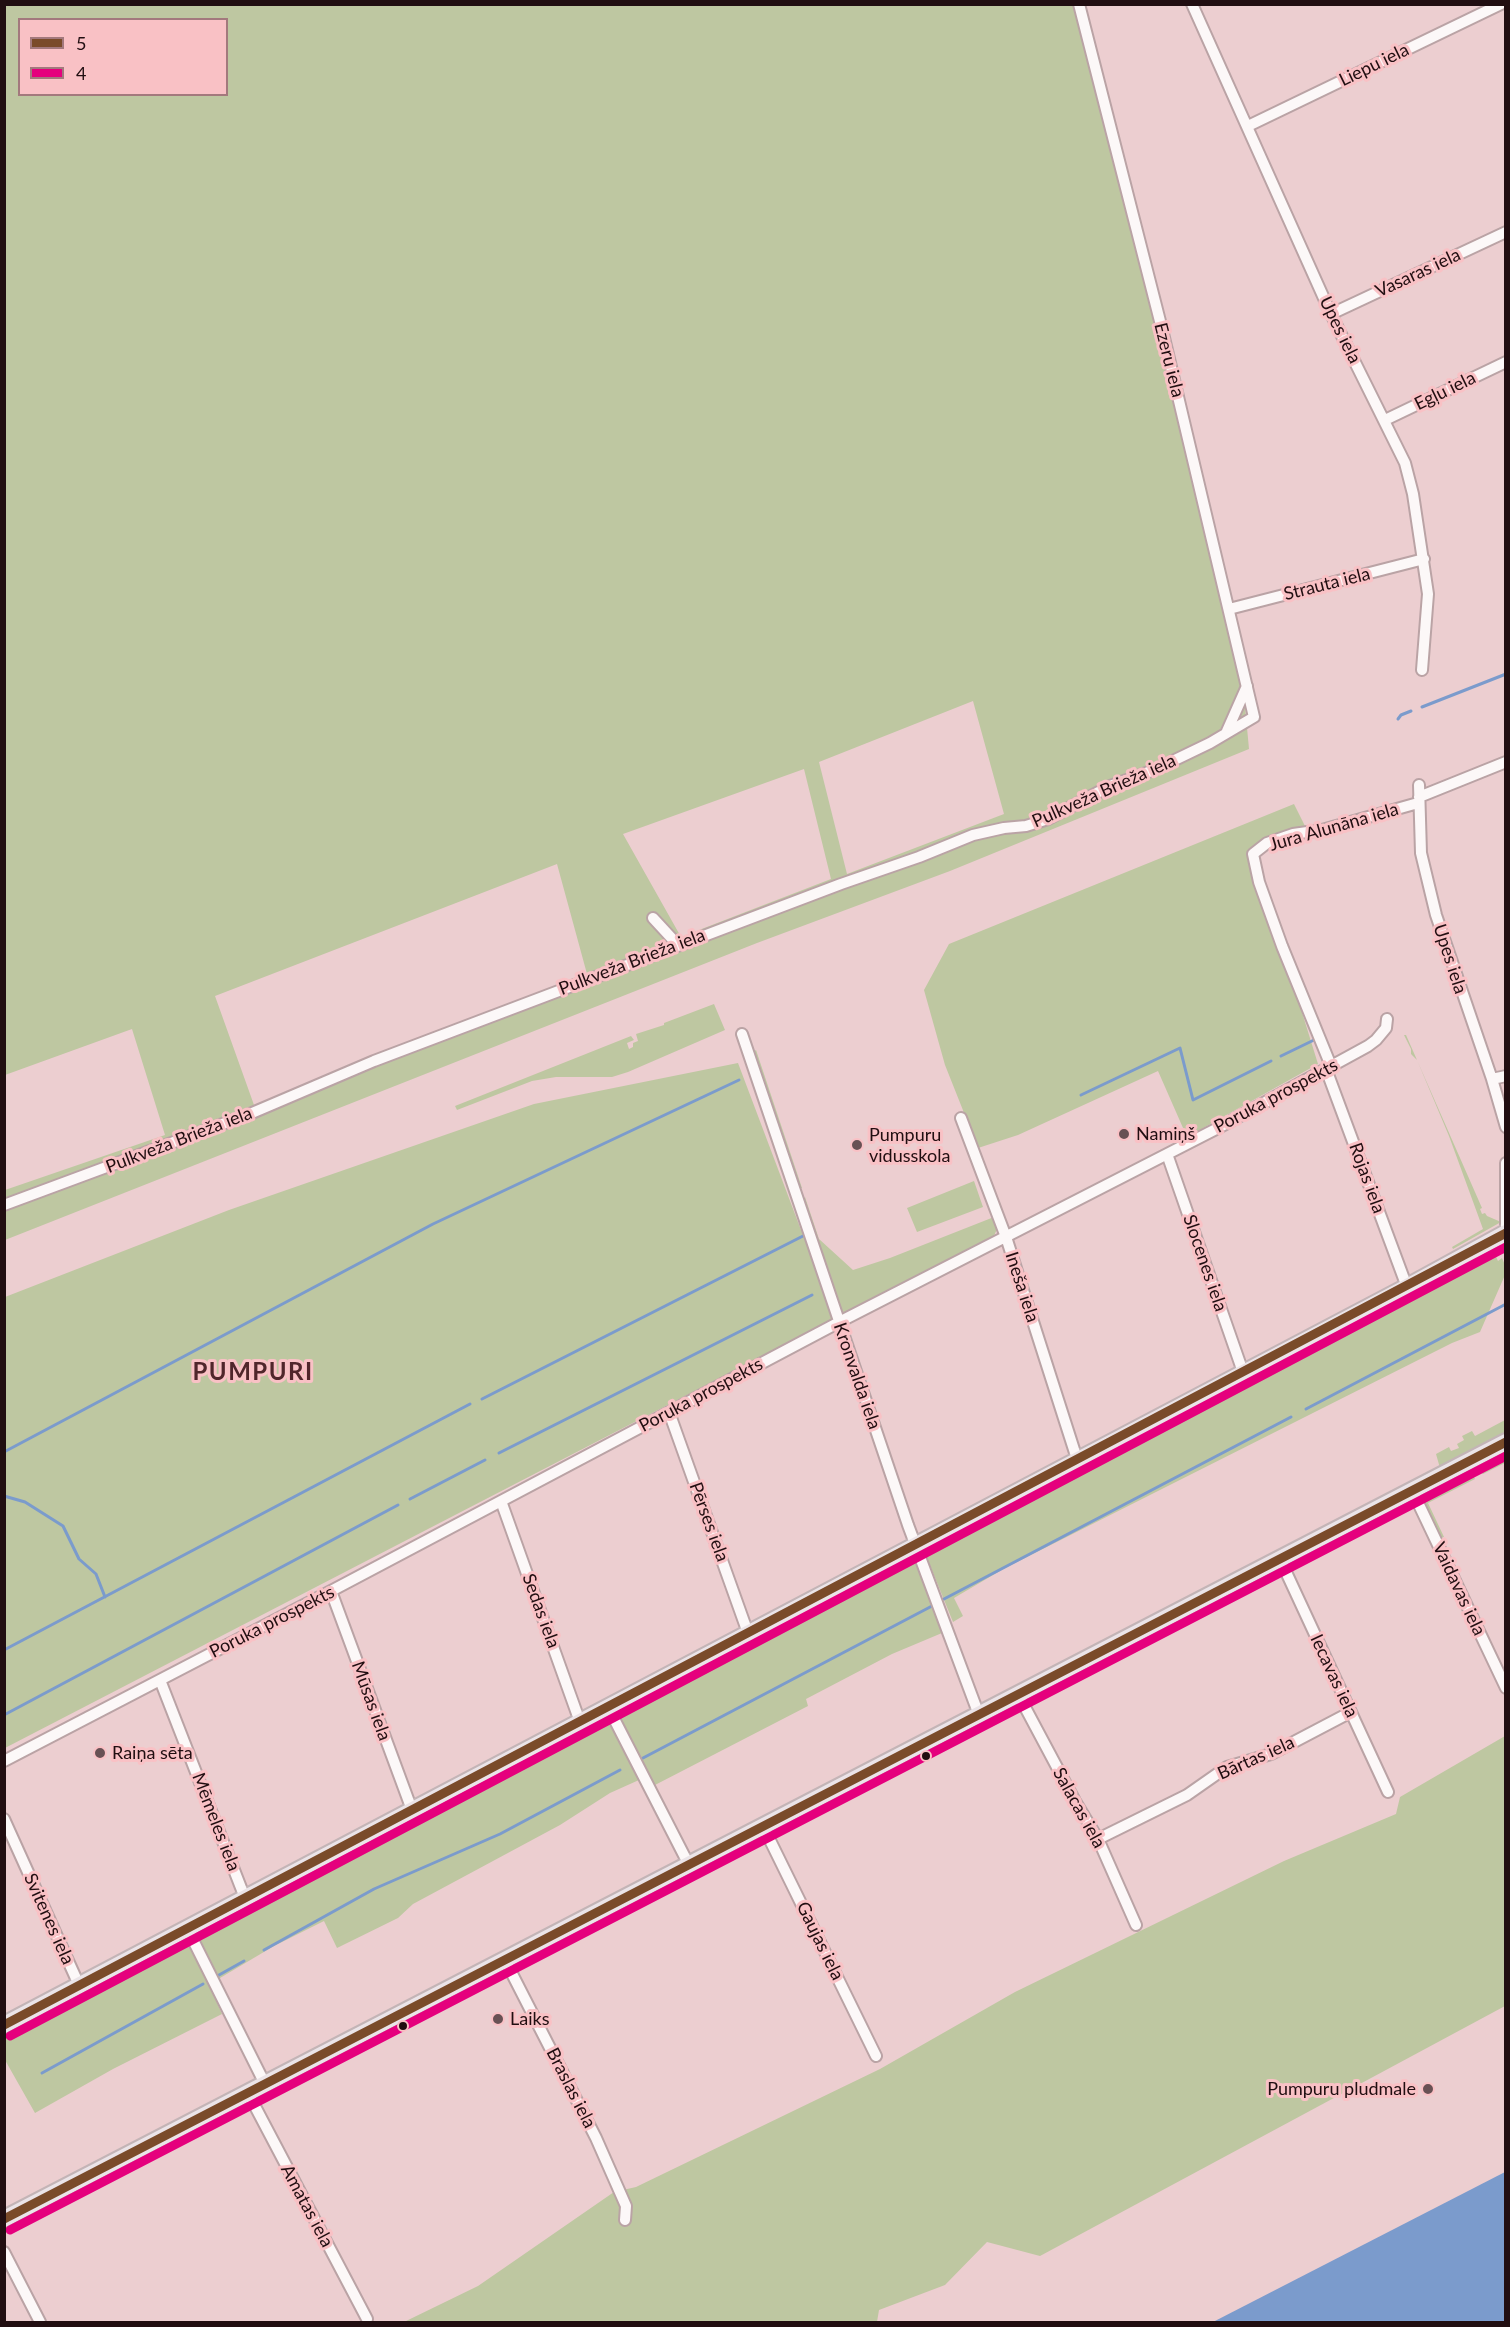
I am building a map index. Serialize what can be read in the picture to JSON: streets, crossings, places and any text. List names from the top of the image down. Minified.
{"streets":{"street":["Liepu iela","Vasaras iela","Upes iela","Ezeru iela","Egļu iela","Strauta iela","Pulkveža Brieža iela","Jura Alunāna iela","Poruka prospekts","Rojas iela","Slocenes iela","Ineša iela","Kronvalda iela","Pērses iela","Vaidavas iela","Sedas iela","Iecavas iela","Mūsas iela","Bārtas iela","Salacas iela","Mēmeles iela","Svitenes iela","Gaujas iela","Braslas iela","Amatas iela"]},"crossings":[["Liepu iela","Upes iela"],["Vasaras iela","Upes iela"],["Upes iela","Egļu iela"],["Upes iela","Strauta iela"],["Upes iela","Jura Alunāna iela"],["Ezeru iela","Strauta iela"],["Ezeru iela","Pulkveža Brieža iela"],["Jura Alunāna iela","Rojas iela"],["Poruka prospekts","Rojas iela"],["Poruka prospekts","Slocenes iela"],["Poruka prospekts","Ineša iela"],["Poruka prospekts","Kronvalda iela"],["Poruka prospekts","Pērses iela"],["Poruka prospekts","Sedas iela"],["Poruka prospekts","Mūsas iela"],["Poruka prospekts","Mēmeles iela"],["Iecavas iela","Bārtas iela"],["Bārtas iela","Salacas iela"]],"districts":["PUMPURI"],"places":["Namiņš","Pumpuru vidusskola","Raiņa sēta","Laiks","Pumpuru pludmale"],"lines":["transit line 5","transit line 4"],"legend":["5","4"]}
